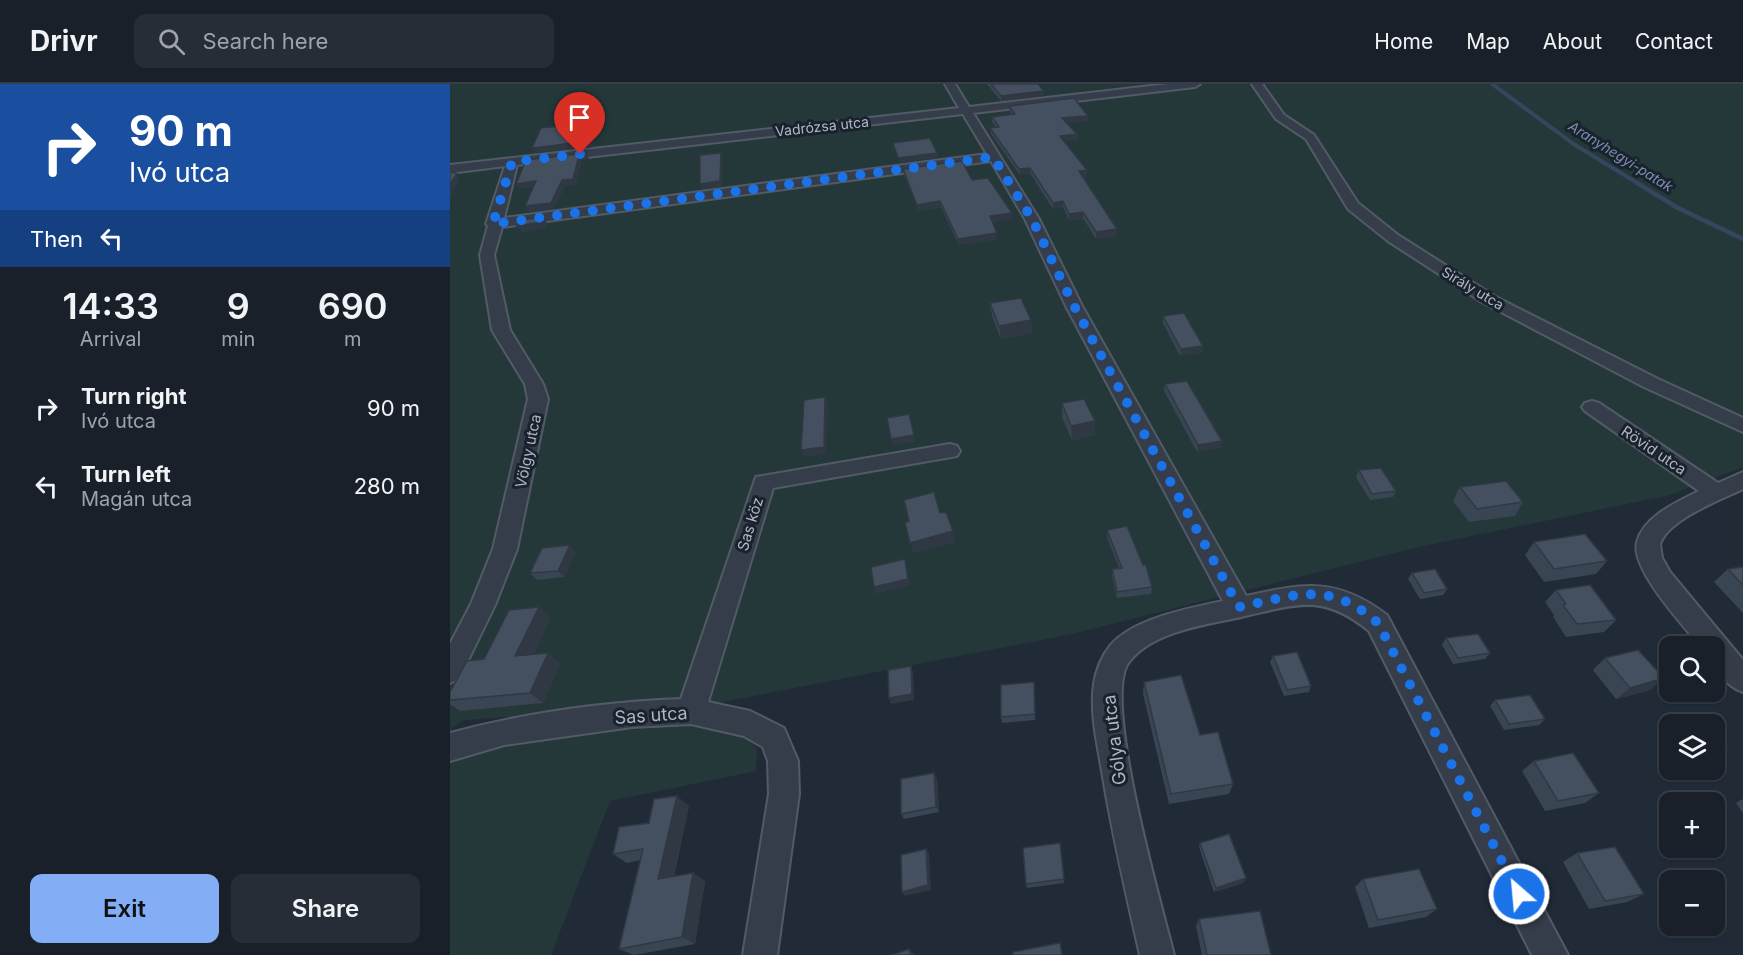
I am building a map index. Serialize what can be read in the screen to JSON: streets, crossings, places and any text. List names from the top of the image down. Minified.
{"streets":{"street":["Vadrózsa utca","Sirály utca","Rövid utca","Völgy utca","Sas köz","Sas utca","Gólya utca"]},"crossings":[["Vadrózsa utca","Völgy utca"],["Sas köz","Sas utca"]],"water":["Aranyhegyi-patak"],"page":{"header":"Drivr","search":"Search here","nav":["Home","Map","About","Contact"],"turn":["90 m","Ivó utca"],"then":"Then","eta":["14:33","Arrival","9","min","690","m"],"list":[{"name":"Turn right","note":"Ivó utca","value":"90 m"},{"name":"Turn left","note":"Magán utca","value":"280 m"}],"map_buttons":["+","−"],"buttons":["Exit","Share"]}}
